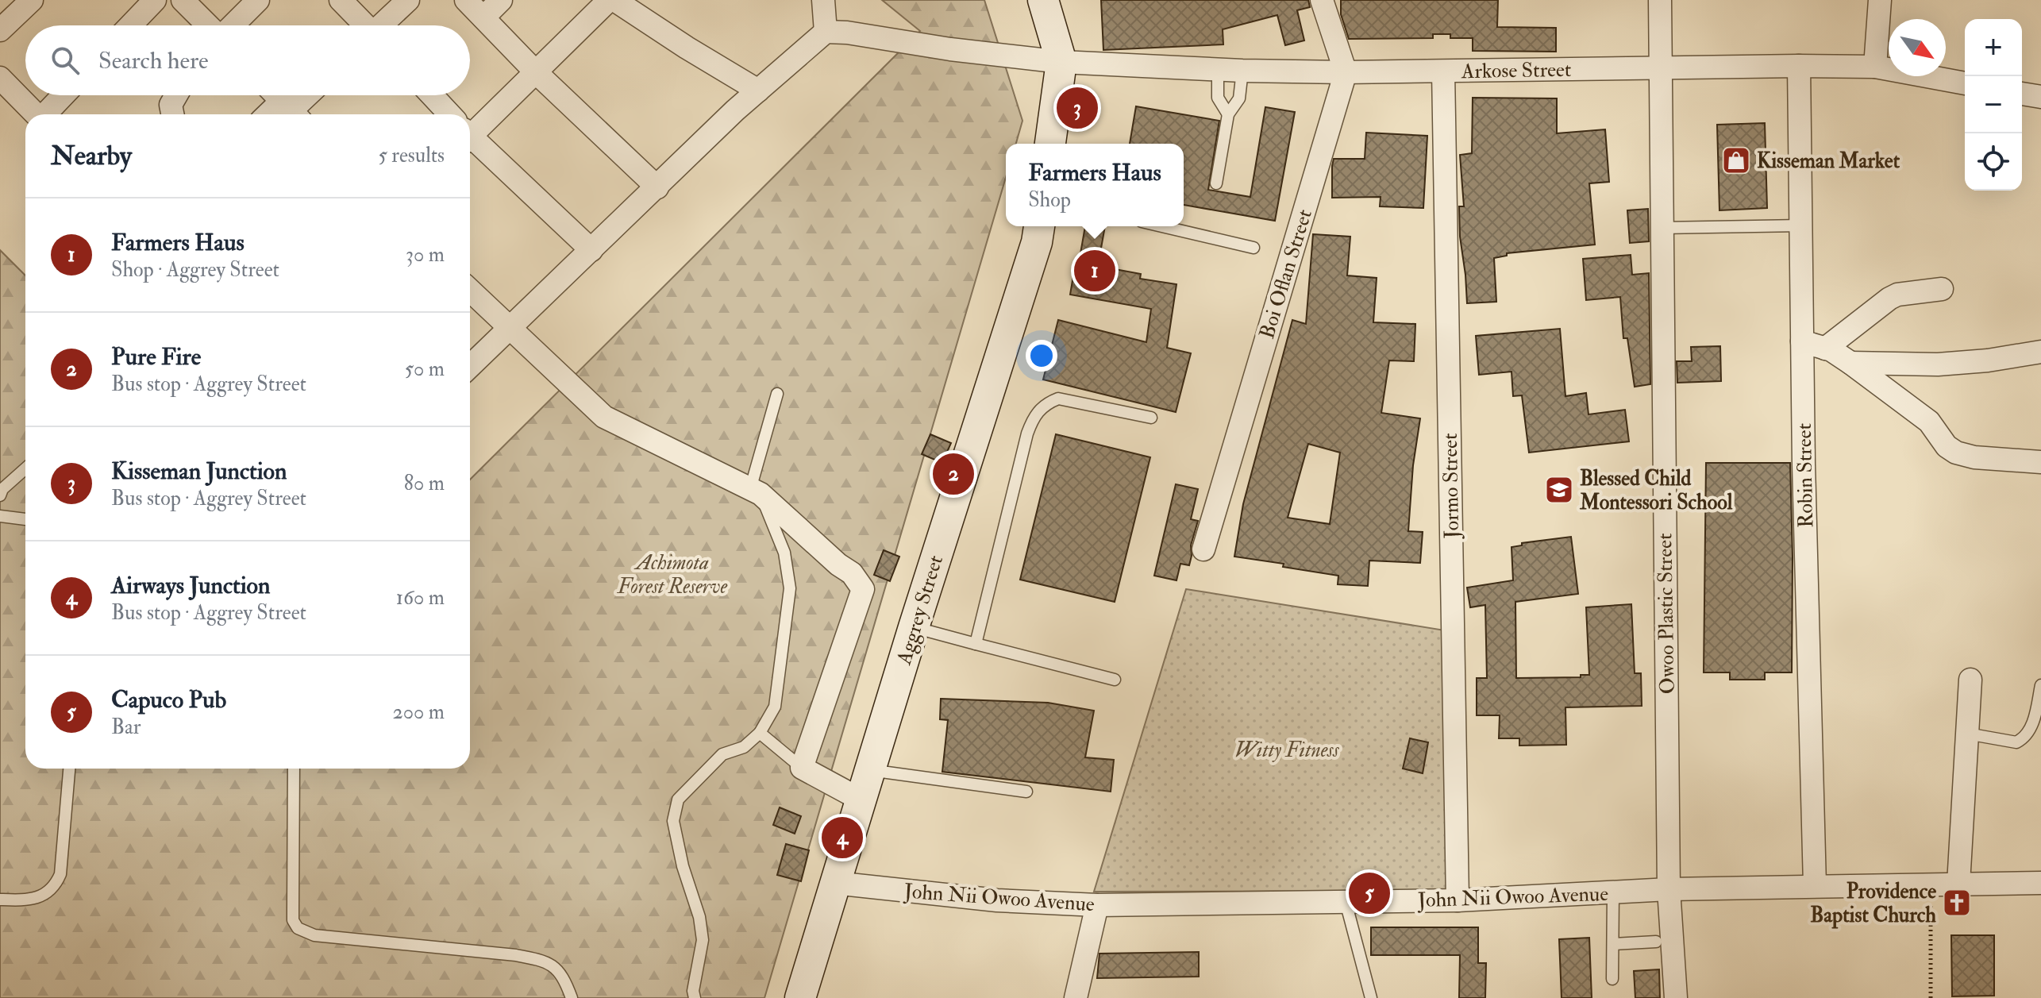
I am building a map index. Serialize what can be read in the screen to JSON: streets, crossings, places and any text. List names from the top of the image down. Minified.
{"streets":{"main road":["Aggrey Street"],"street":["Arkose Street","Boi Oflan Street","Robin Street","Jormo Street","Owoo Plastic Street","John Nii Owoo Avenue"]},"crossings":[["Arkose Street","Boi Oflan Street"],["Arkose Street","Robin Street"],["Arkose Street","Jormo Street"],["Arkose Street","Owoo Plastic Street"],["Robin Street","John Nii Owoo Avenue"],["Jormo Street","John Nii Owoo Avenue"],["Aggrey Street","John Nii Owoo Avenue"],["Owoo Plastic Street","John Nii Owoo Avenue"]],"parks":["Achimota Forest Reserve","Witty Fitness"],"places":{"shop":["Kisseman Market"],"school or university":["Blessed Child Montessori School"],"church":["Providence Baptist Church"]},"north":"bottom right","page":{"map_buttons":["+","−"],"search":"Search here","pins":["3","1","2","4","5"],"heading":["Nearby","5 results"],"popup":["Farmers Haus","Shop"],"list":[{"mark":"1","name":"Farmers Haus","note":"Shop · Aggrey Street","value":"30 m"},{"mark":"2","name":"Pure Fire","note":"Bus stop · Aggrey Street","value":"50 m"},{"mark":"3","name":"Kisseman Junction","note":"Bus stop · Aggrey Street","value":"80 m"},{"mark":"4","name":"Airways Junction","note":"Bus stop · Aggrey Street","value":"160 m"},{"mark":"5","name":"Capuco Pub","note":"Bar","value":"200 m"}]}}
